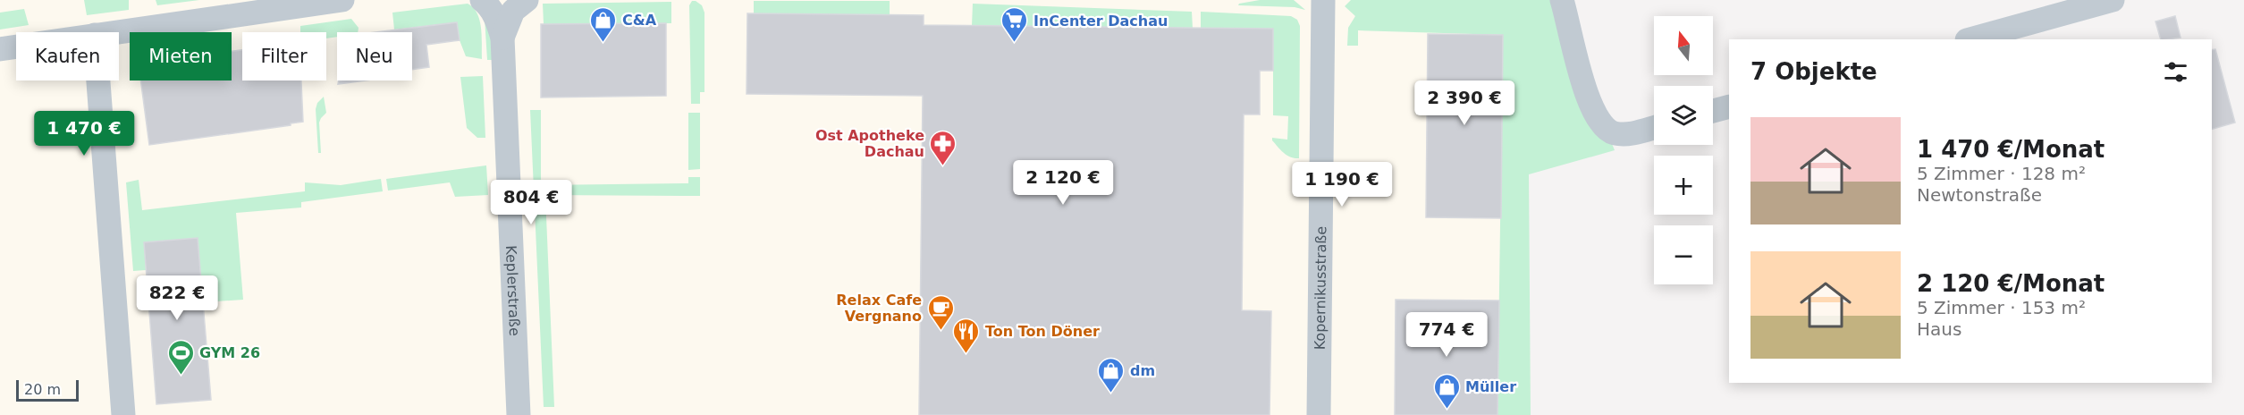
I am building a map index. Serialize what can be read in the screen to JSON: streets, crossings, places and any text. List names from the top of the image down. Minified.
{"streets":{"street":["Kopernikusstraße","Keplerstraße"]},"places":{"shop":["C&A","dm","Müller"],"supermarket":["InCenter Dachau"],"pharmacy":["Ost Apotheke Dachau"],"cafe":["Relax Cafe Vergnano"],"restaurant":["Ton Ton Döner"],"sports":["GYM 26"]},"scale_bar":"20 m","north":"top","page":{"map_buttons":["+","−"],"chip":["Kaufen","Mieten","Filter","Neu"],"heading":"7 Objekte","price":["2 390 €","1 470 €","2 120 €","1 190 €","804 €","822 €","774 €"],"list":[{"name":"1 470 €/Monat","note":"5 Zimmer · 128 m² · Newtonstraße"},{"name":"2 120 €/Monat","note":"5 Zimmer · 153 m² · Haus"}],"scale":"20 m"}}
